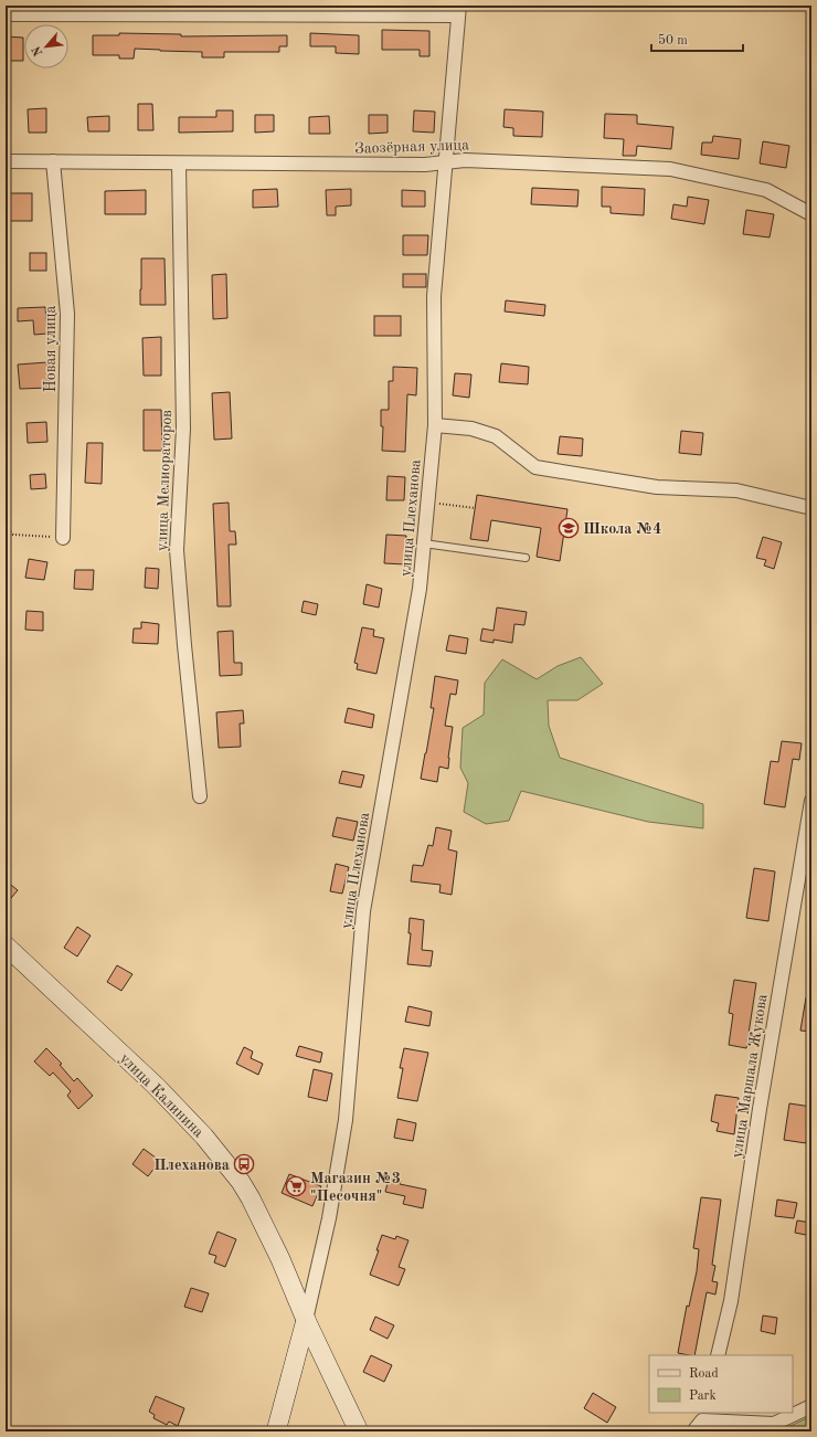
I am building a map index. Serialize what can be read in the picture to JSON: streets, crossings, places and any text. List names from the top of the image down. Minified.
{"streets":{"main road":["улица Калинина"],"street":["Заозёрная улица","Новая улица","улица Мелиораторов","улица Плеханова","улица Маршала Жукова"]},"crossings":[["Заозёрная улица","Новая улица"],["Заозёрная улица","улица Мелиораторов"],["Заозёрная улица","улица Плеханова"],["улица Плеханова","улица Калинина"]],"places":{"school or university":["Школа №4"],"bus stop":["Плеханова"],"supermarket":["Магазин №3 \"Песочня\""]},"legend":["Road","Park"],"scale_bar":"50 m","north":"bottom left"}
